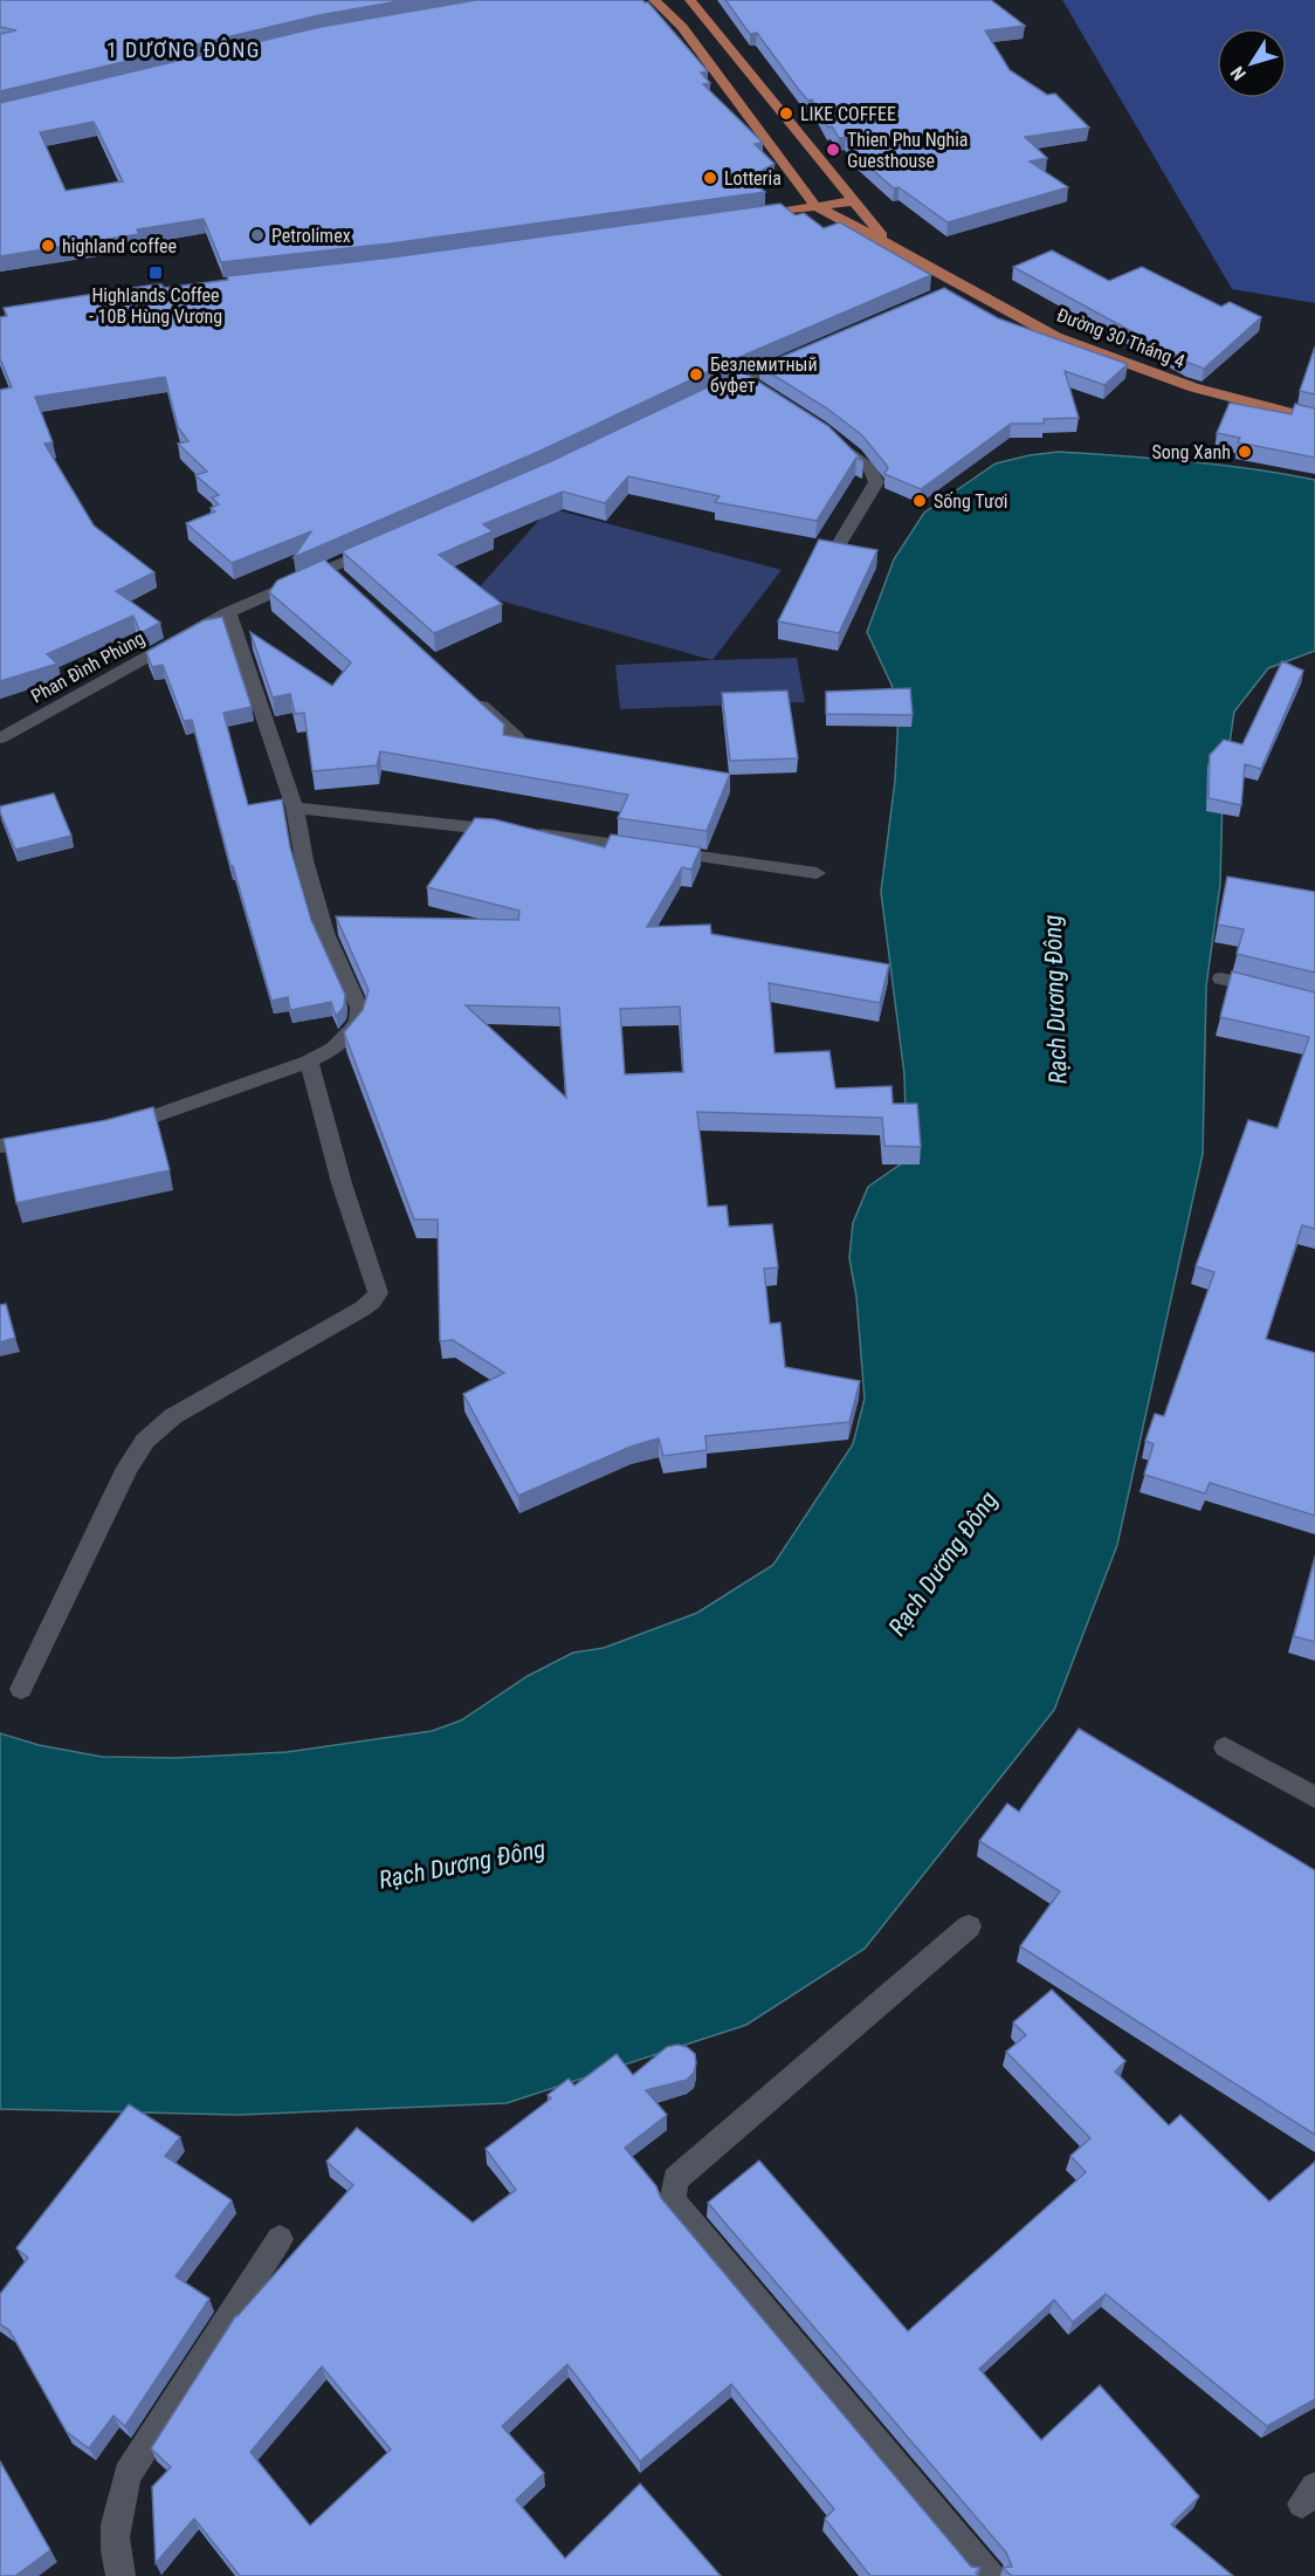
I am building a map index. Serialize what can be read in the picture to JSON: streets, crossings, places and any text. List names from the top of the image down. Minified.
{"streets":{"main road":["Đường 30 Tháng 4"],"street":["Phan Đình Phùng"]},"districts":["1 DƯƠNG ĐÔNG"],"water":["Rạch Dương Đông"],"places":{"other":["LIKE COFFEE","Thien Phu Nghia Guesthouse","Lotteria","Petrolimex","highland coffee","Безлемитный буфет","Song Xanh","Sống Tươi"],"transit":["Highlands Coffee - 10B Hùng Vương"]},"north":"bottom left"}
